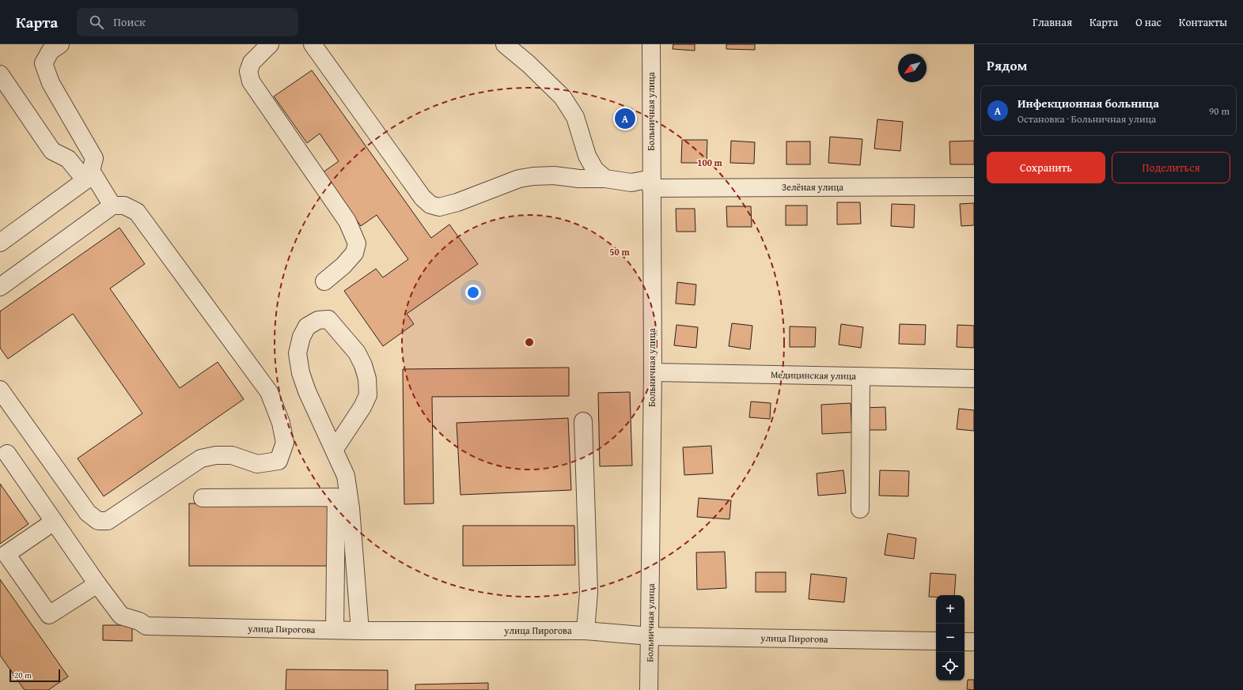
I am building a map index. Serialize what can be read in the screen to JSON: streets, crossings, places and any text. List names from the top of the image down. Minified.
{"streets":{"street":["Больничная улица","Зелёная улица","Медицинская улица","улица Пирогова"]},"crossings":[["Больничная улица","Зелёная улица"],["Больничная улица","Медицинская улица"],["Больничная улица","улица Пирогова"]],"scale_bar":"20 m","north":"bottom left","page":{"header":"Карта","search":"Поиск","nav":["Главная","Карта","О нас","Контакты"],"heading":"Рядом","list":[{"mark":"A","name":"Инфекционная больница","note":"Остановка · Больничная улица","value":"90 m"}],"pins":"A","buttons":["Сохранить","Поделиться"],"map_buttons":["+","−"],"scale":"20 m"},"rings":["100 m","50 m"]}
